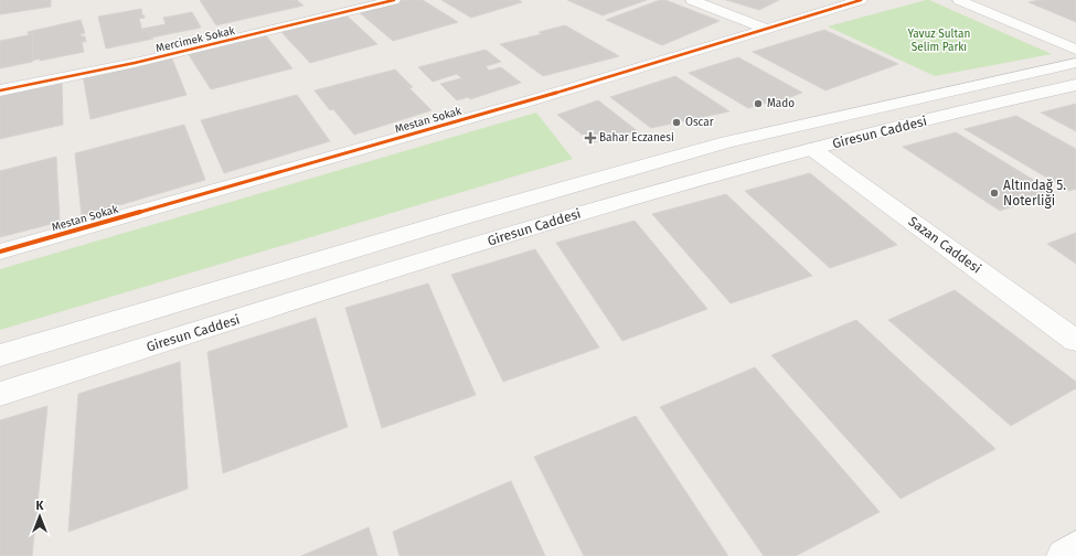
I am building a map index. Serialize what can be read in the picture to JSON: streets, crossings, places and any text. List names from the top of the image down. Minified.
{"streets":{"main road":["Mercimek Sokak","Mestan Sokak","Giresun Caddesi","Sazan Caddesi"]},"crossings":[["Giresun Caddesi","Sazan Caddesi"]],"parks":["Yavuz Sultan Selim Parkı"],"places":{"other":["Mado","Oscar","Altındağ 5. Noterliği"],"health":["Bahar Eczanesi"]},"north":"top"}
